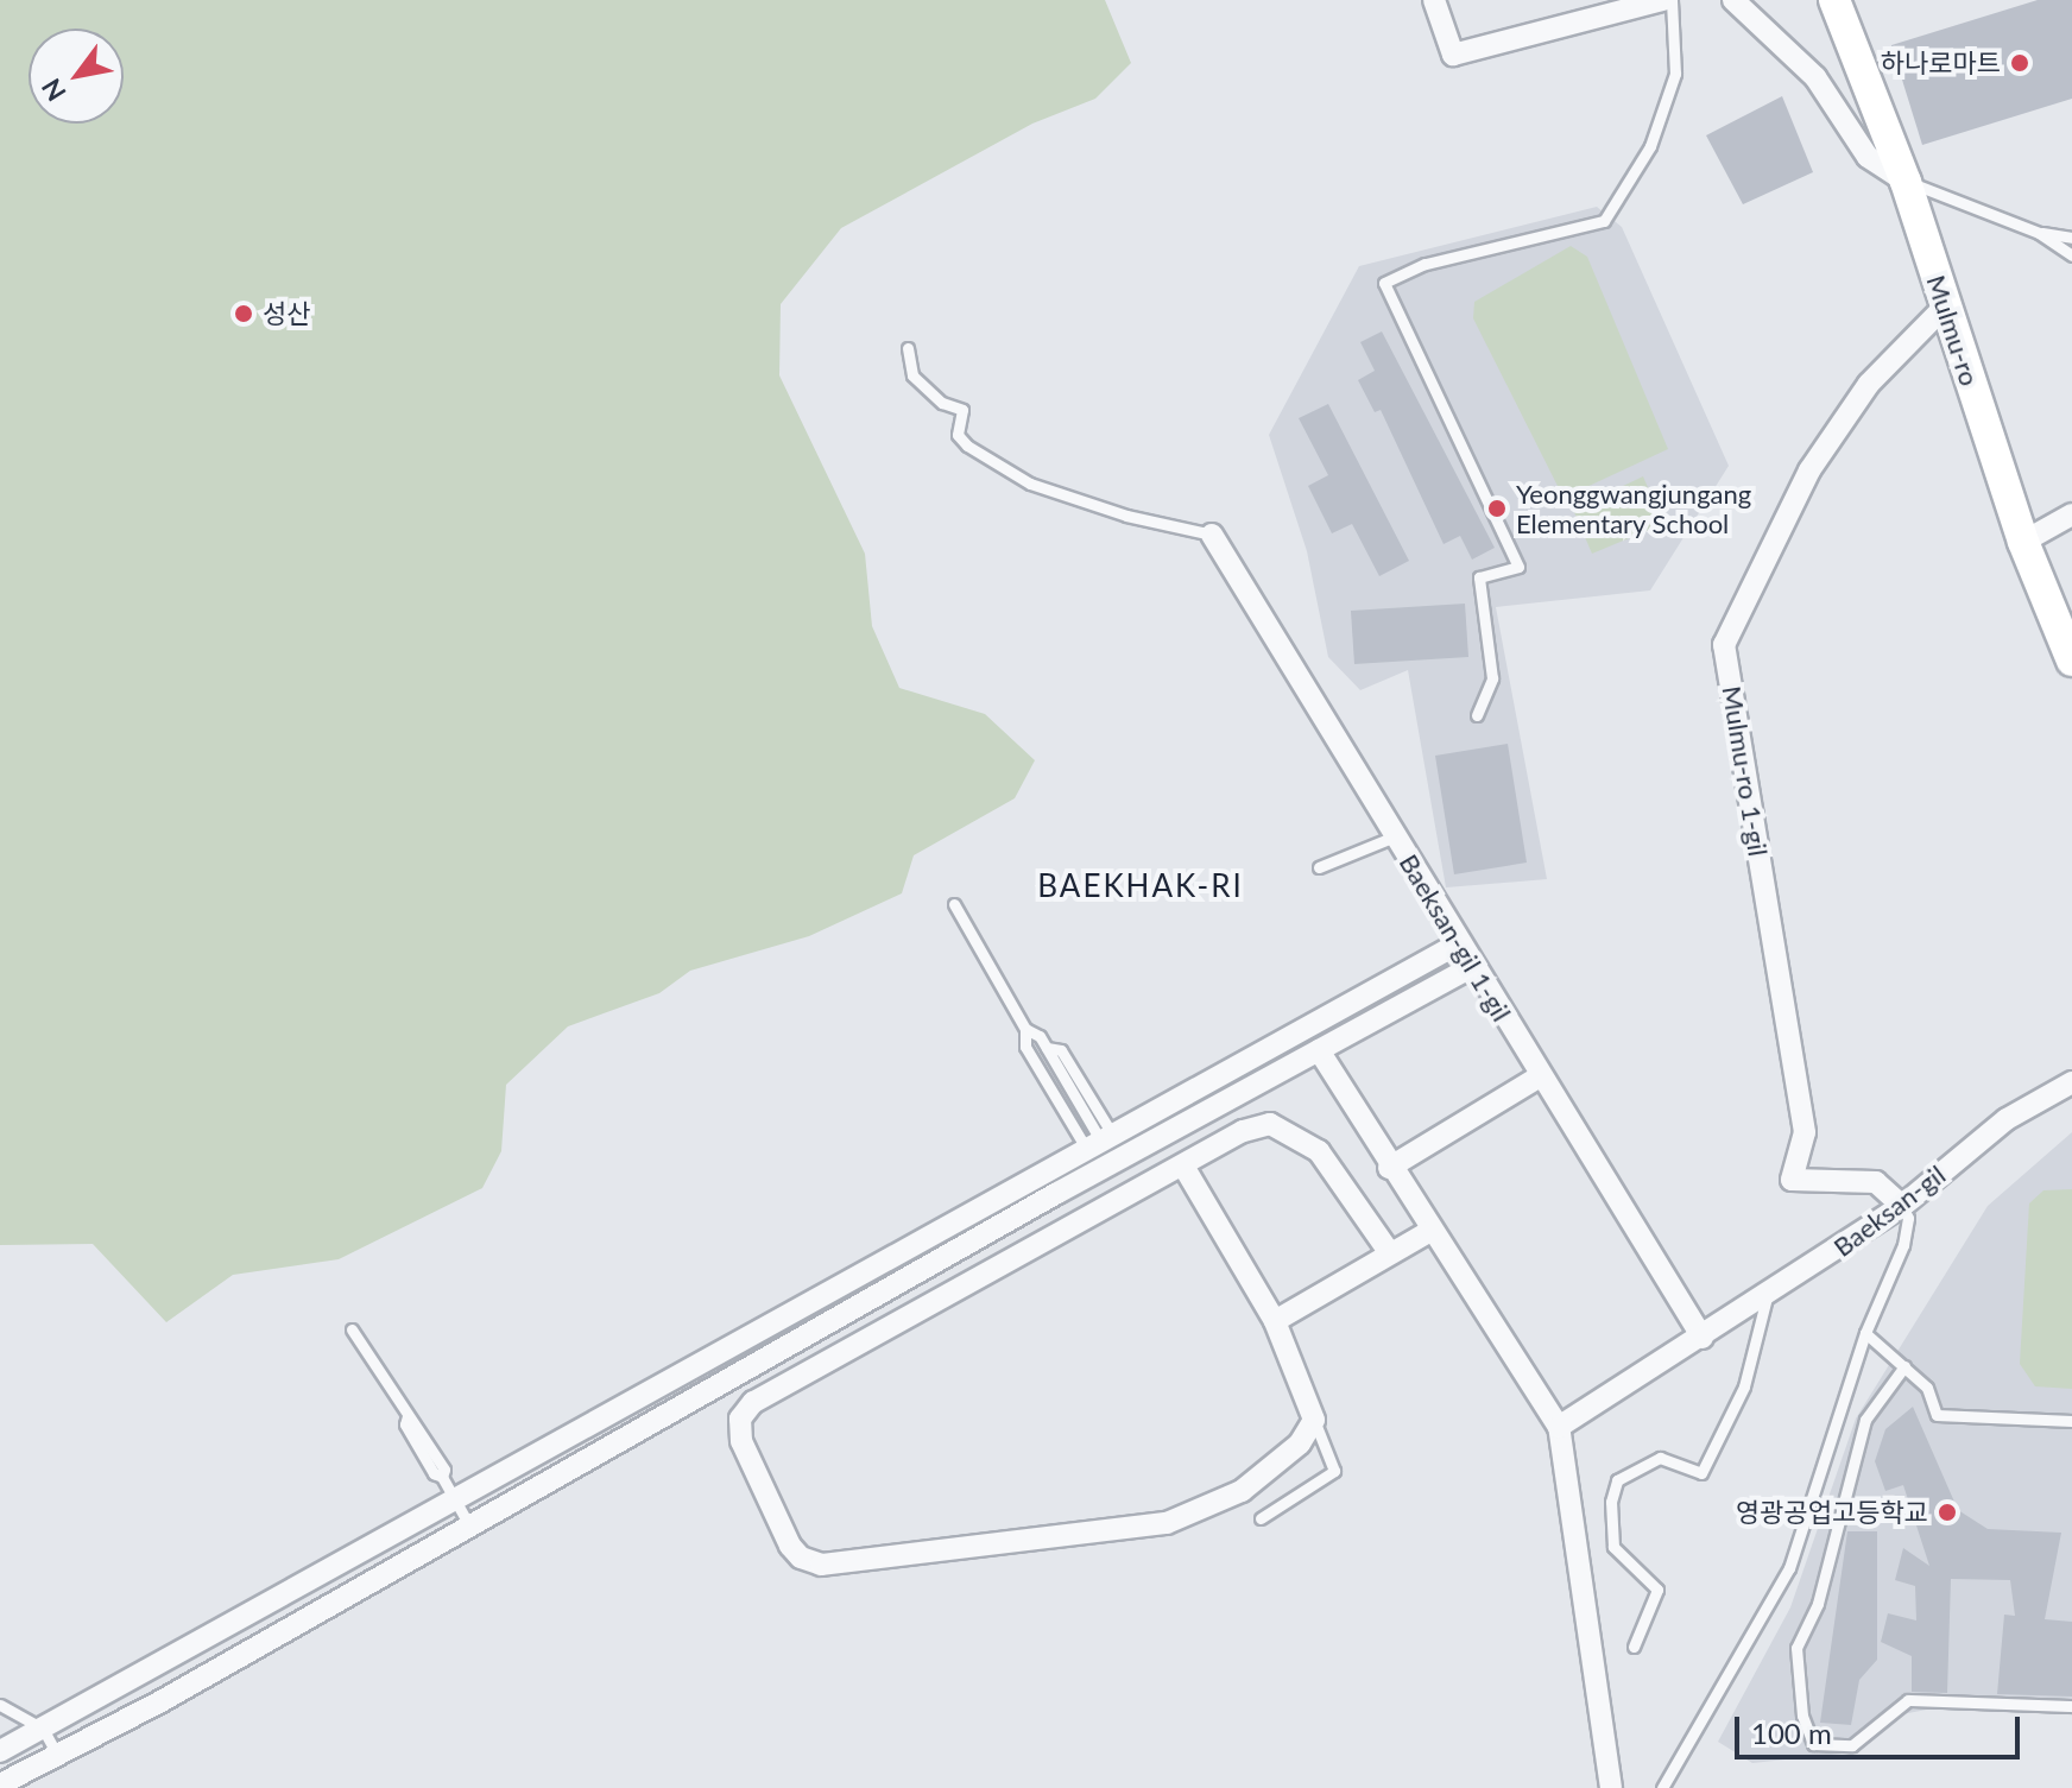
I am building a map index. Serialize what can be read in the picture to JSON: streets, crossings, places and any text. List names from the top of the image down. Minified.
{"streets":{"main road":["Mulmu-ro"],"street":["Mulmu-ro 1-gil","Baeksan-gil 1-gil","Baeksan-gil"]},"crossings":[["Mulmu-ro","Mulmu-ro 1-gil"],["Mulmu-ro 1-gil","Baeksan-gil"],["Baeksan-gil 1-gil","Baeksan-gil"]],"districts":["BAEKHAK-RI"],"places":["하나로마트","성산","Yeonggwangjungang Elementary School","영광공업고등학교"],"scale_bar":"100 m","north":"bottom left"}
